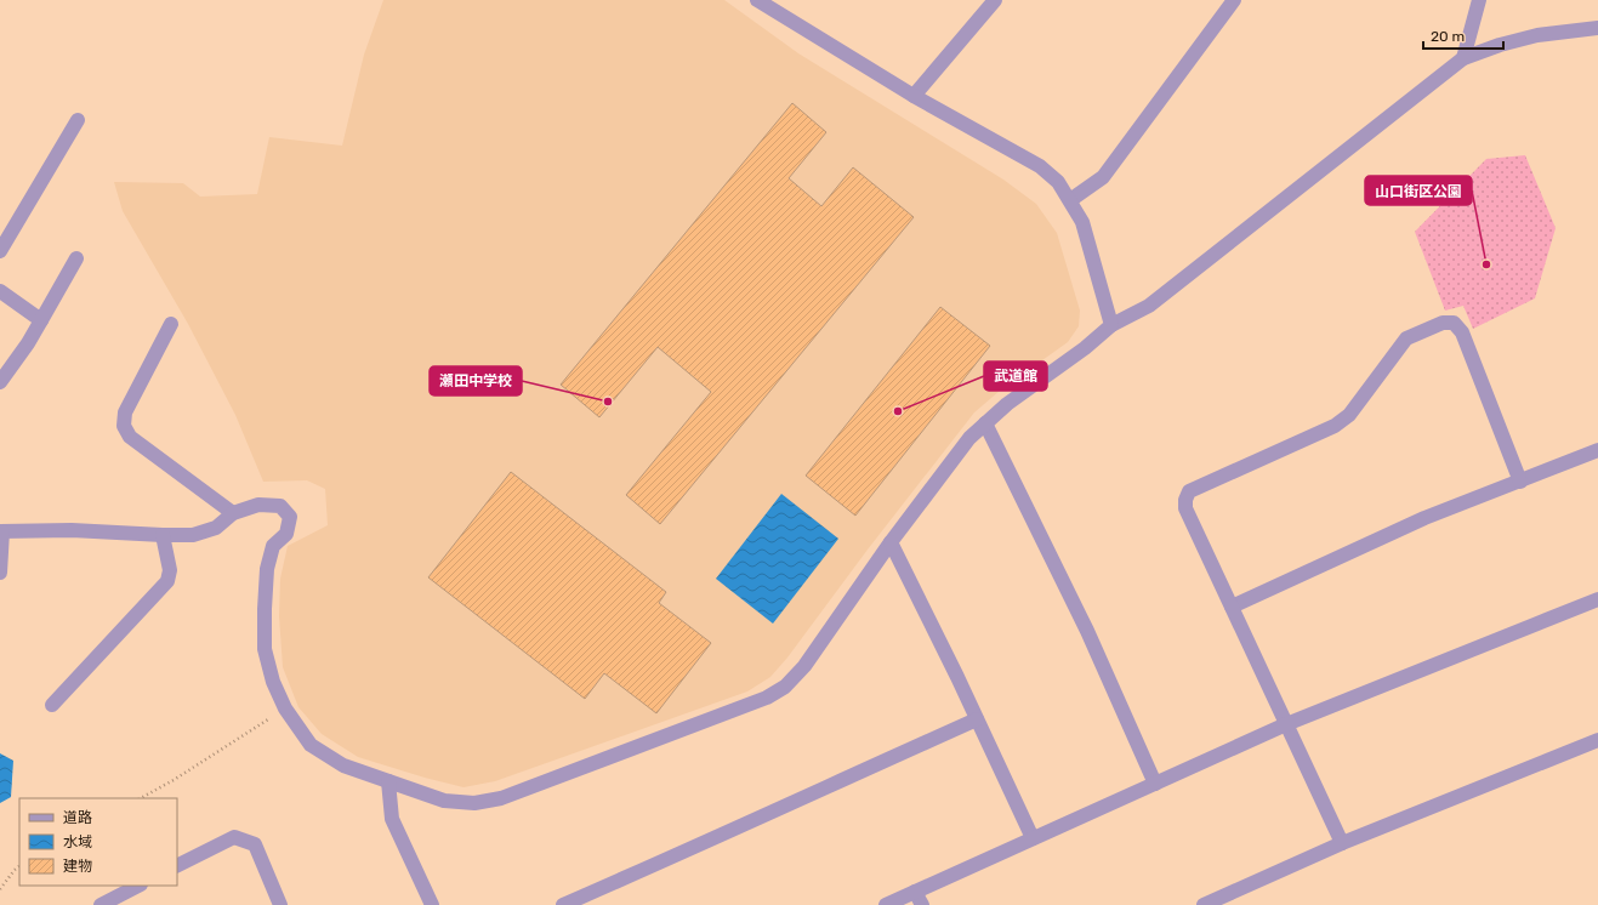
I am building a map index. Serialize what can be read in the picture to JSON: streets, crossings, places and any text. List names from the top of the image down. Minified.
{"places":["山口街区公園","瀬田中学校","武道館"],"legend":["道路","水域","建物"],"scale_bar":"20 m"}
